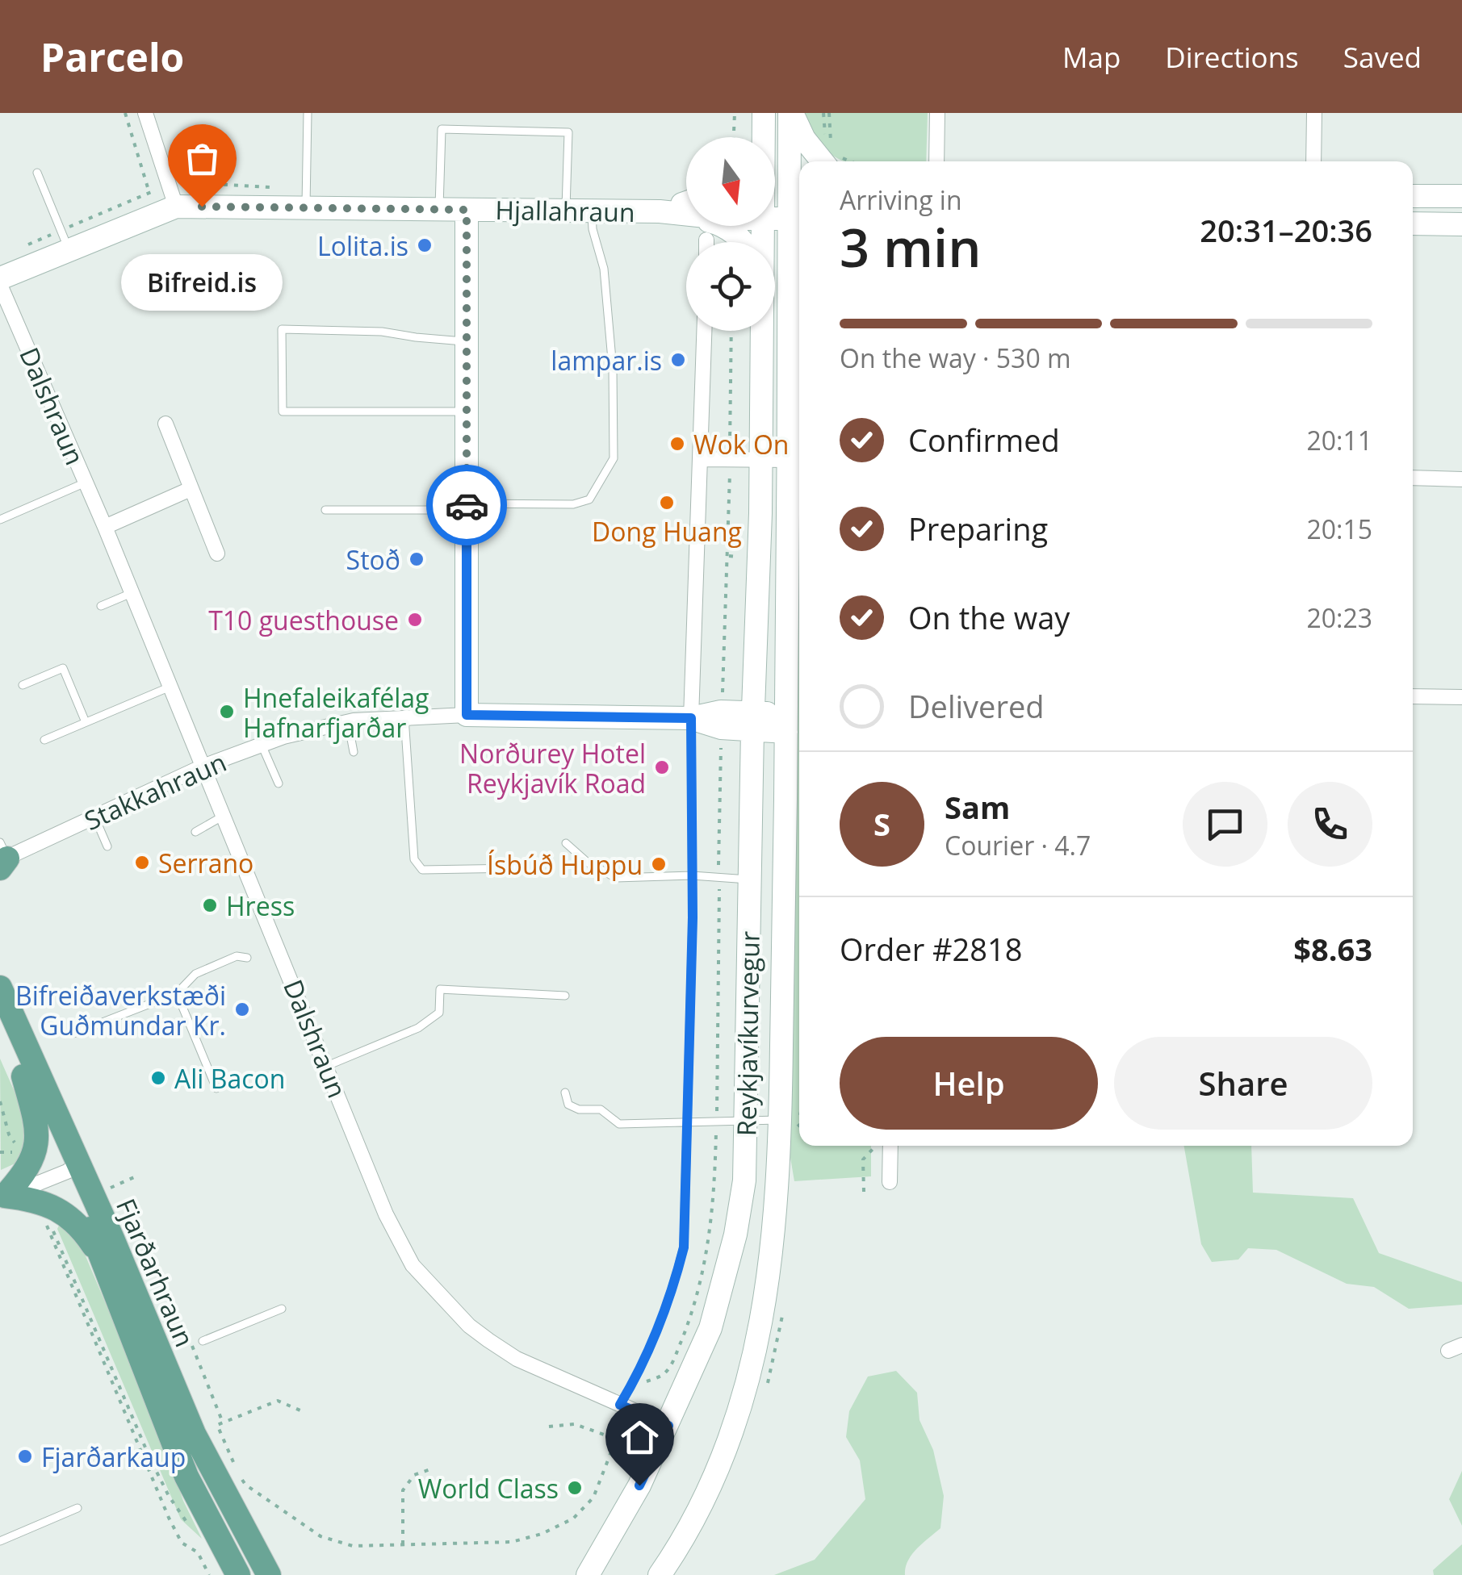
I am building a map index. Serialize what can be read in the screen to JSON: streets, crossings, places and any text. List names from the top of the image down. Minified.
{"streets":{"main road":["Hjallahraun","Stakkahraun","Reykjavíkurvegur","Fjarðarhraun"],"street":["Dalshraun"]},"crossings":[["Hjallahraun","Reykjavíkurvegur"],["Dalshraun","Stakkahraun"],["Dalshraun","Reykjavíkurvegur"],["Stakkahraun","Reykjavíkurvegur"]],"places":["Bifreid.is","Lolita.is","lampar.is","Wok On","Dong Huang","Stoð","T10 guesthouse","Hnefaleikafélag Hafnarfjarðar","Norðurey Hotel Reykjavík Road","Serrano","Ísbúð Huppu","Hress","Bifreiðaverkstæði Guðmundar Kr.","Ali Bacon","Fjarðarkaup","World Class"],"north":"bottom","page":{"header":"Parcelo","nav":["Map","Directions","Saved"],"heading":["3 min","Arriving in","20:31–20:36"],"panel":["Sam","Courier · 4.7","Order #2818","$8.63"],"bubble":"Bifreid.is","bar":"On the way · 530 m","list":[["Confirmed","20:11"],["Preparing","20:15"],["On the way","20:23"],"Delivered"],"round":"S","buttons":["Help","Share"]}}
